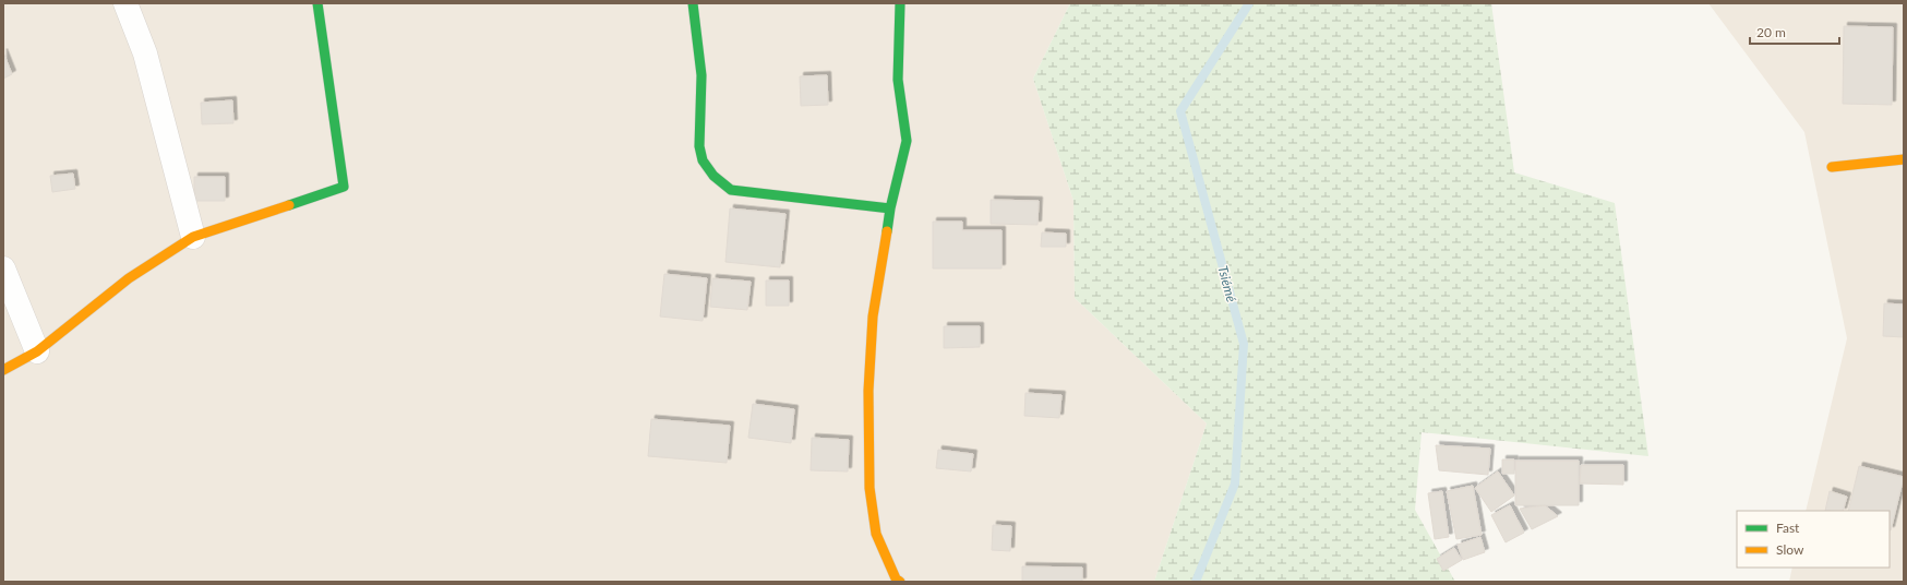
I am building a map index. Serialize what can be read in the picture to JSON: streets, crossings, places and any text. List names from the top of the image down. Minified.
{"water":["Tsiémé"],"legend":["Fast","Slow"],"scale_bar":"20 m"}
